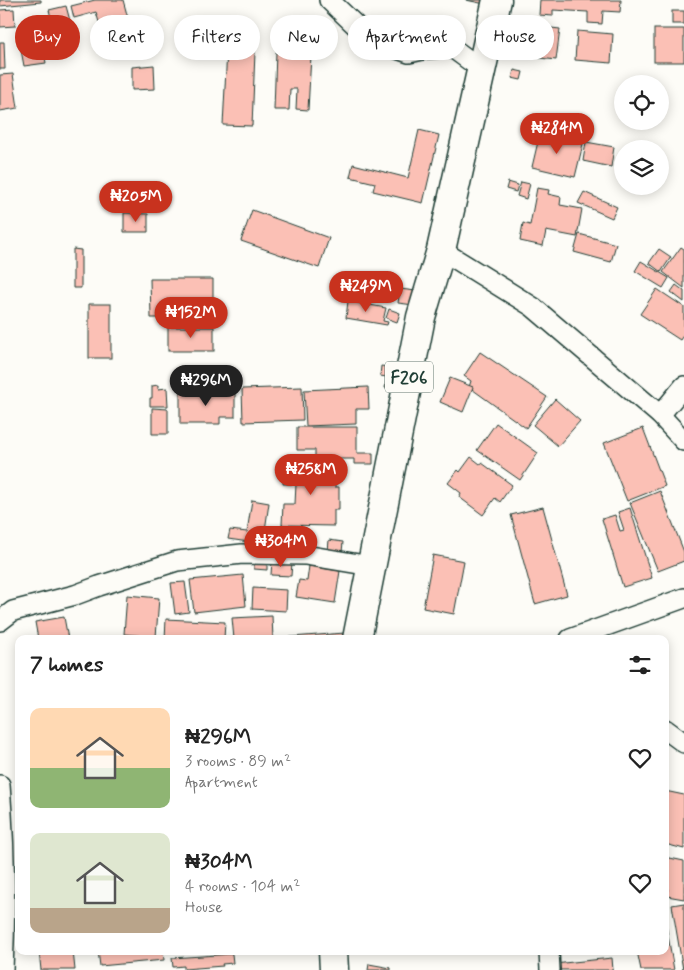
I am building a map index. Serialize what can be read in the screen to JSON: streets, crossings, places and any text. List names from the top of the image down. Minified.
{"streets":{"main road":["F206"]},"page":{"chip":["Buy","Rent","Filters","New","Apartment","House"],"price":["₦284M","₦205M","₦249M","₦152M","₦296M","₦258M","₦304M"],"heading":"7 homes","list":[{"name":"₦296M","note":"3 rooms · 89 m² · Apartment"},{"name":"₦304M","note":"4 rooms · 104 m² · House"}]}}
